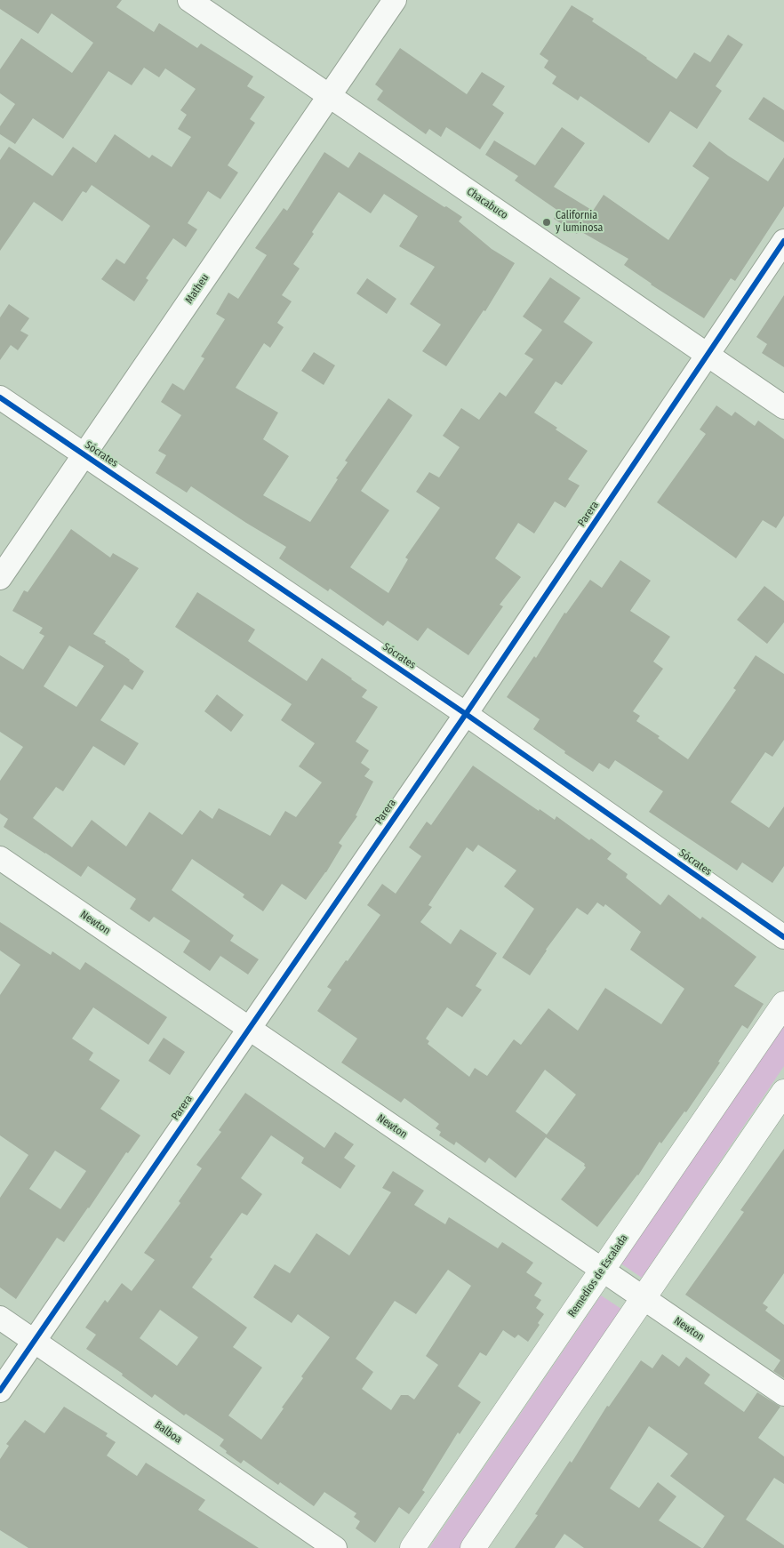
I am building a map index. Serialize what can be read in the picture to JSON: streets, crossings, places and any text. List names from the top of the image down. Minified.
{"streets":{"main road":["Remedios de Escalada"],"street":["Chacabuco","Matheu","Sócrates","Parera","Newton","Balboa"]},"crossings":[["Chacabuco","Matheu"],["Chacabuco","Parera"],["Matheu","Sócrates"],["Sócrates","Parera"],["Parera","Newton"],["Parera","Balboa"],["Newton","Remedios de Escalada"]],"places":["California y luminosa"]}
